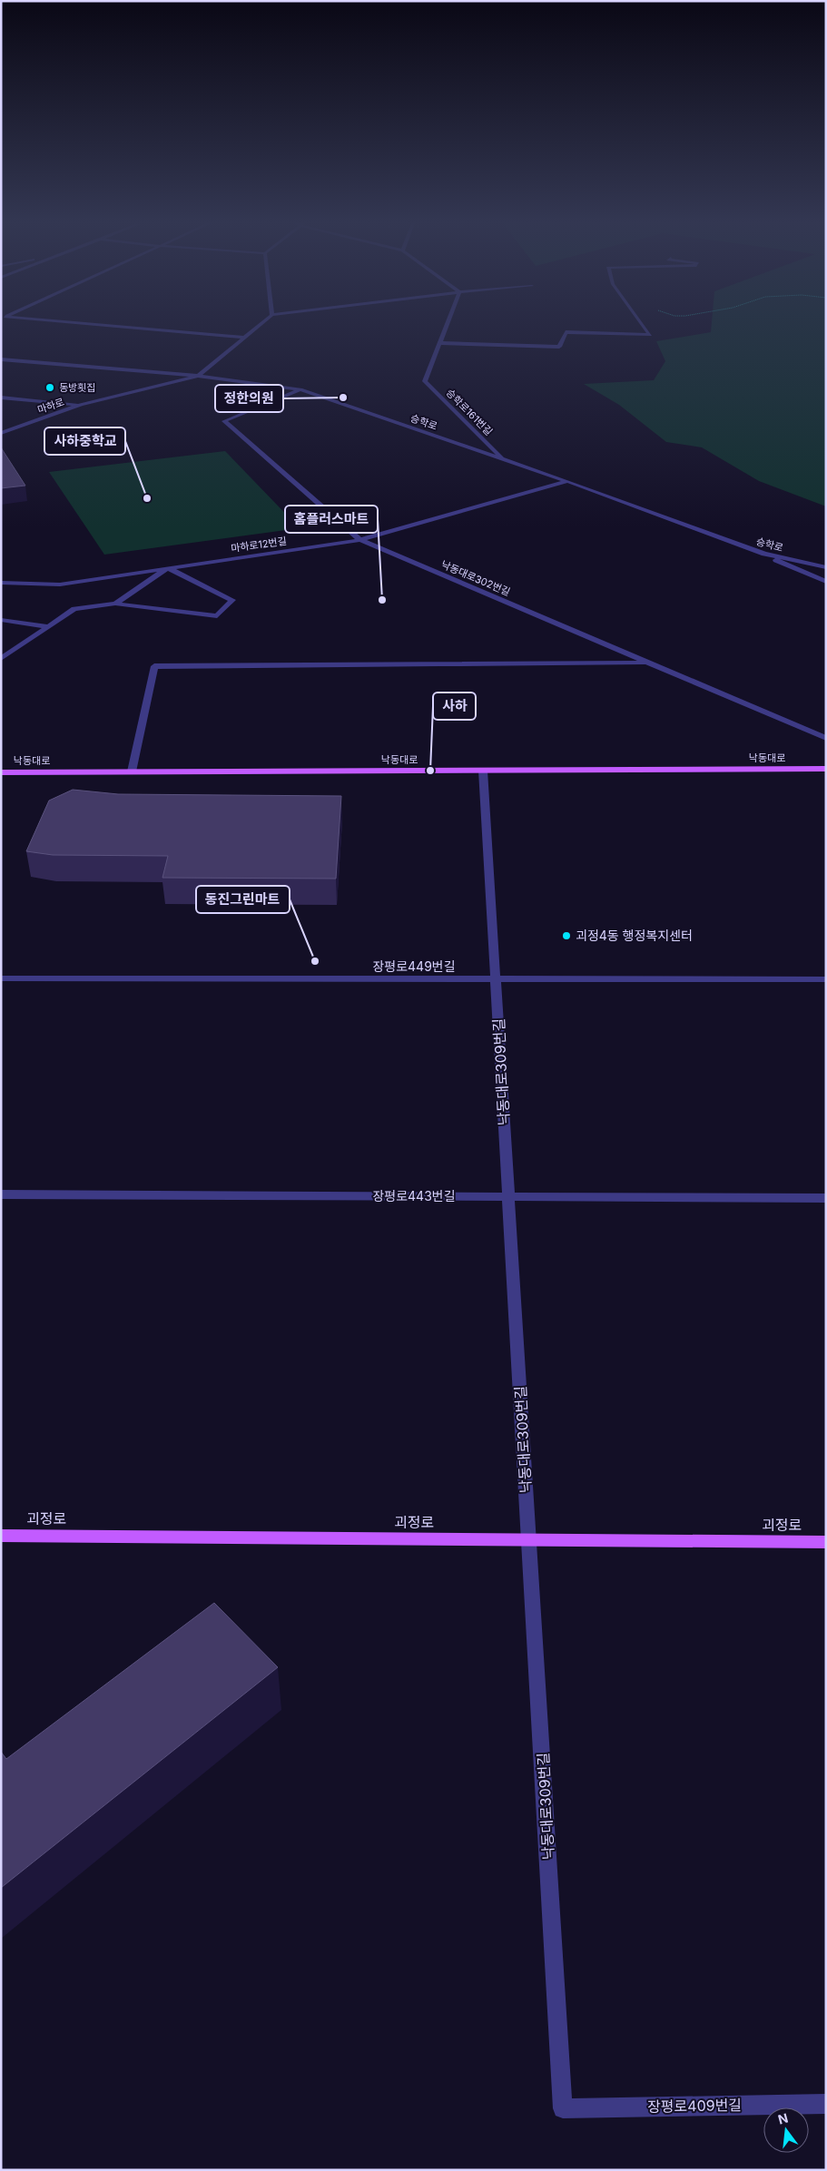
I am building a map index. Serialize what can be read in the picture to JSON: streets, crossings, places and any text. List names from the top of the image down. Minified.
{"streets":{"main road":["낙동대로","괴정로"],"street":["마하로","승학로161번길","승학로","마하로12번길","낙동대로302번길","장평로449번길","낙동대로309번길","장평로443번길","장평로409번길"]},"crossings":[["마하로","승학로"],["승학로161번길","승학로"],["승학로","마하로12번길"],["승학로","낙동대로302번길"],["마하로12번길","낙동대로302번길"],["낙동대로","낙동대로309번길"],["장평로449번길","낙동대로309번길"],["낙동대로309번길","장평로443번길"],["낙동대로309번길","괴정로"],["낙동대로309번길","장평로409번길"]],"places":["동방횟집","정한의원","사하중학교","홈플러스마트","사하","괴정4동 행정복지센터","동진그린마트"],"north":"top"}
